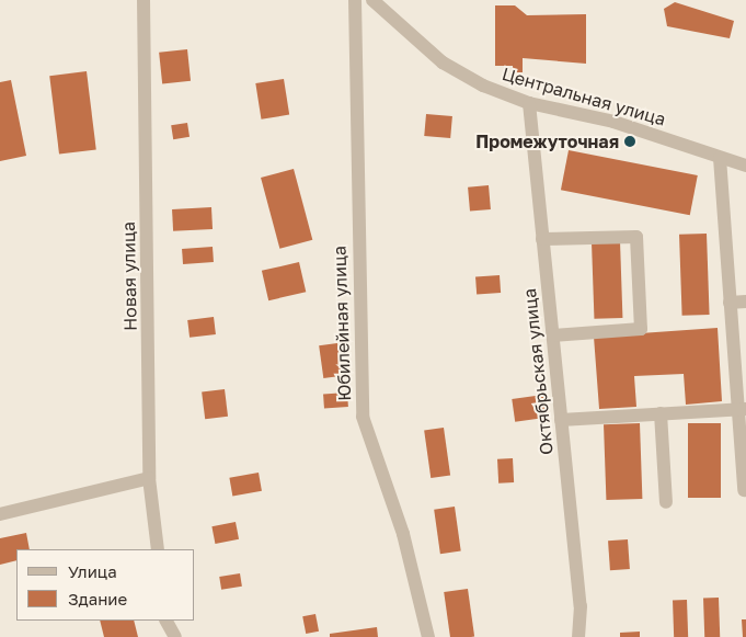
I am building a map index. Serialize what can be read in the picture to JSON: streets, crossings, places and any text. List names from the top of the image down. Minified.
{"streets":{"street":["Центральная улица","Новая улица","Юбилейная улица","Октябрьская улица"]},"crossings":[["Центральная улица","Октябрьская улица"]],"places":["Промежуточная"],"legend":["Улица","Здание"]}
